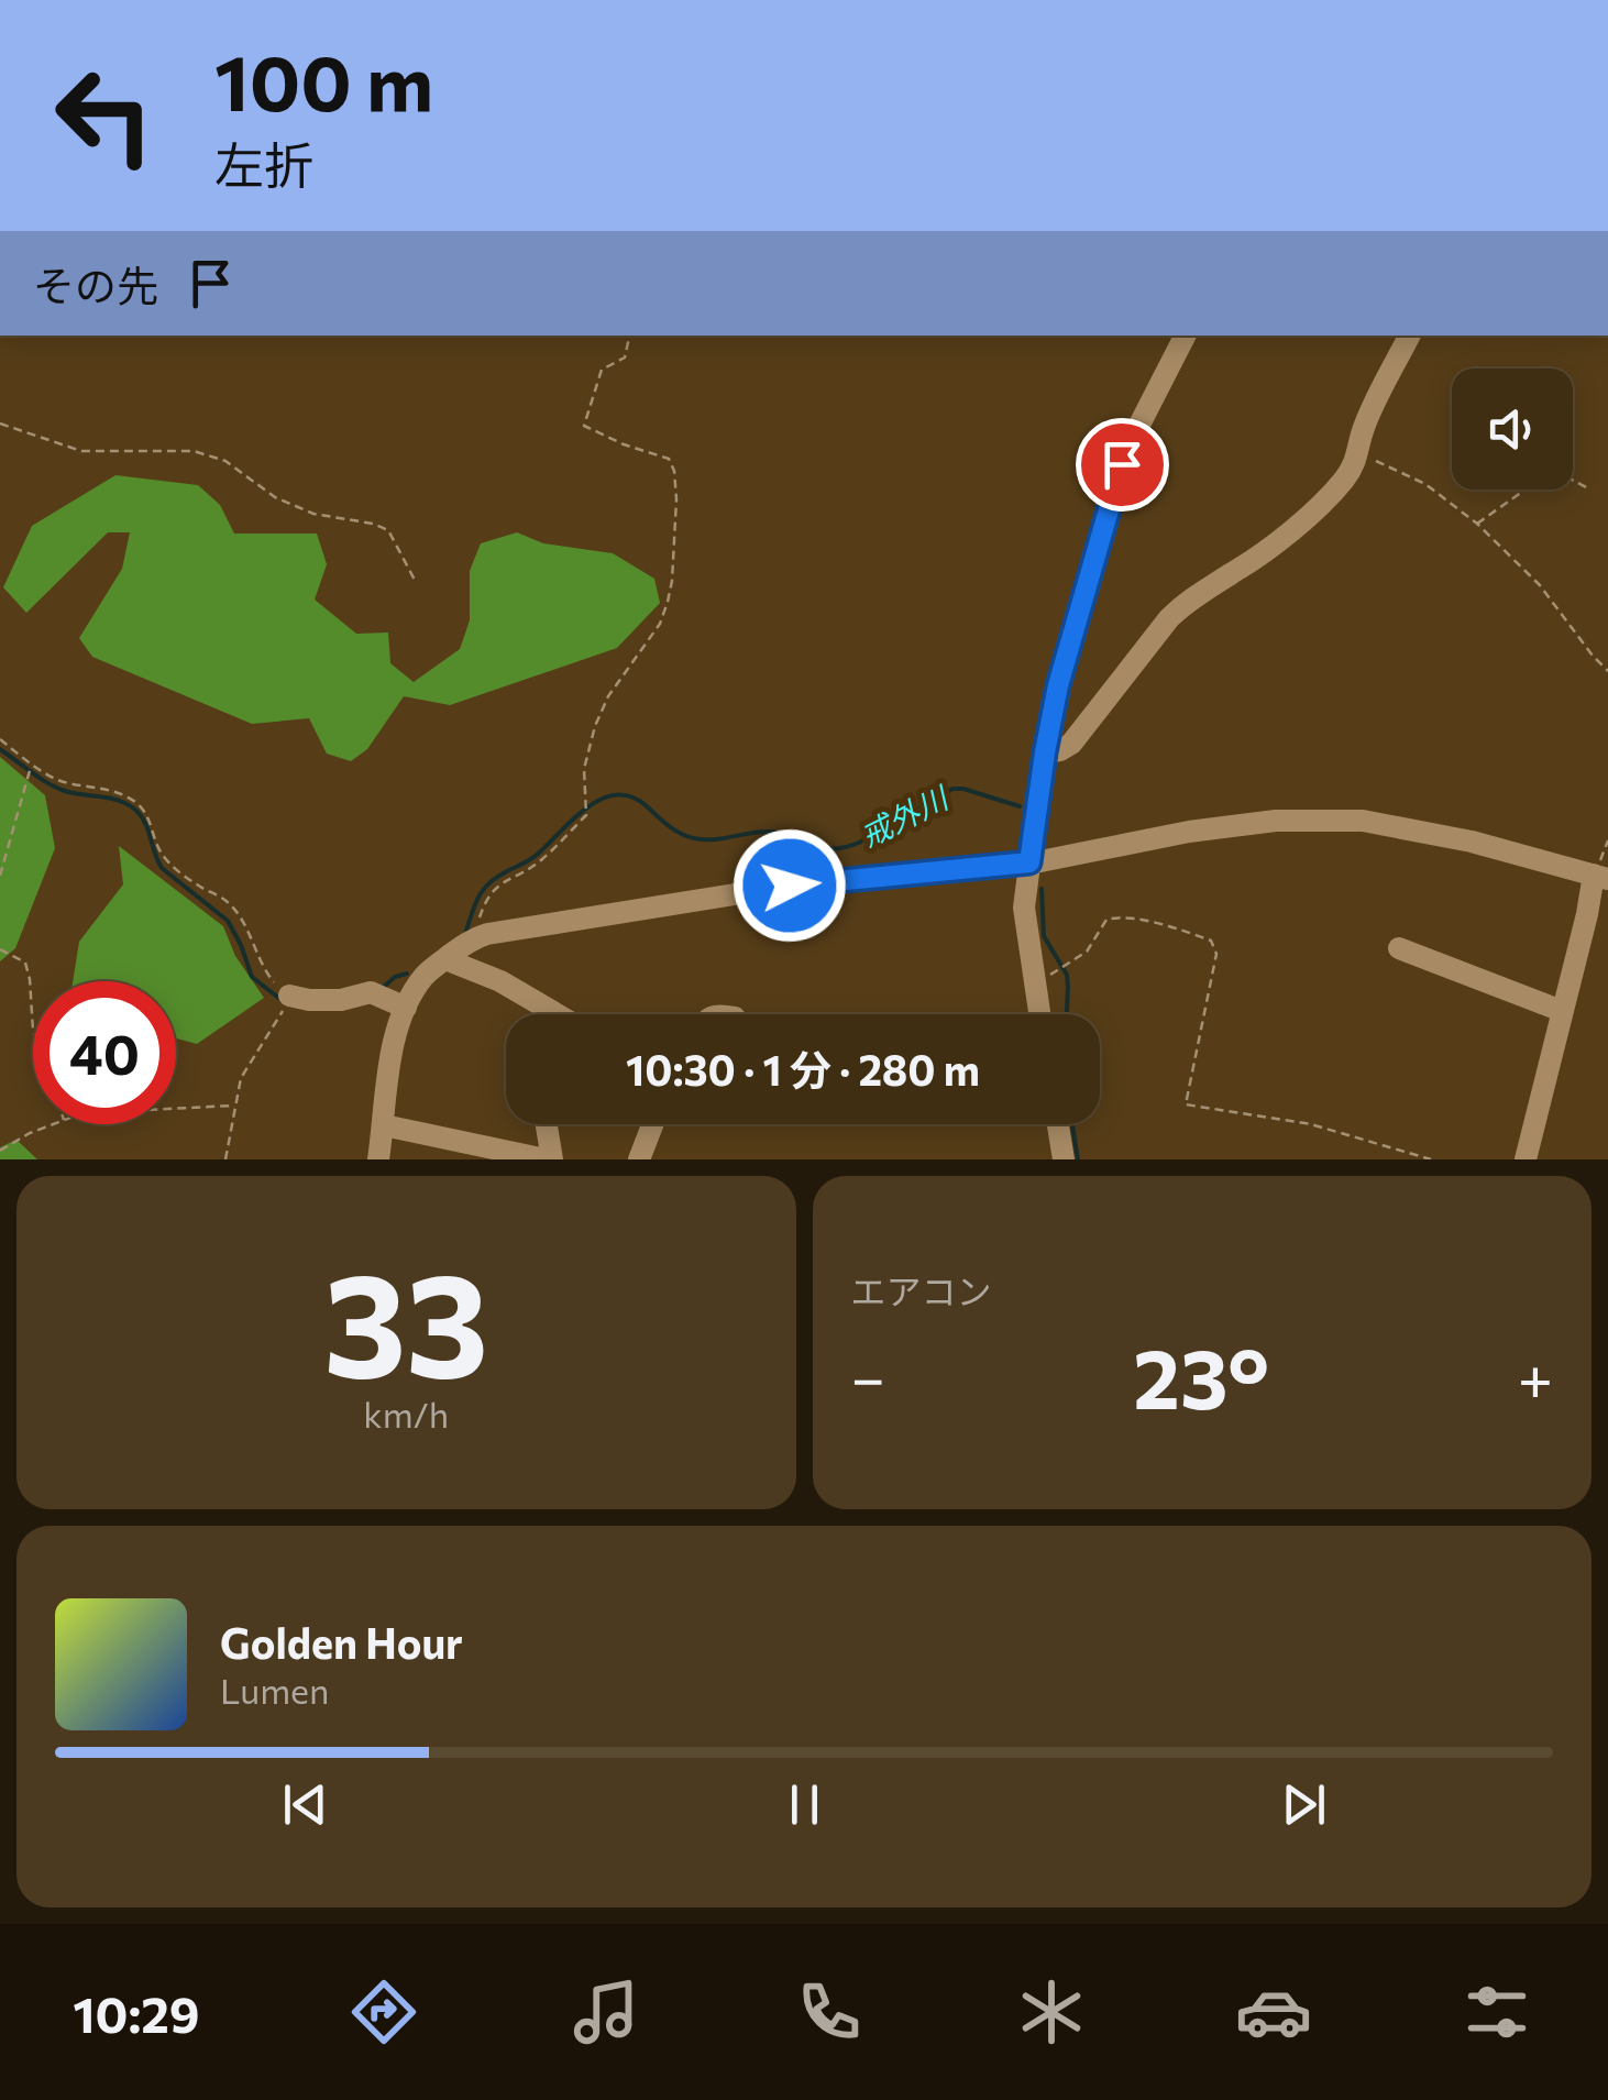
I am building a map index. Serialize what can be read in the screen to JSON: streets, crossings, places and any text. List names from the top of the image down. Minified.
{"water":["戒外川"],"page":{"turn":["100 m","左折"],"then":"その先","limit":"40","trip":"10:30 · 1 分 · 280 m","tile":[["33","km/h"],"エアコン"],"heat":["−","23°","+"],"song":["Golden Hour","Lumen"],"tabs":"10:29"}}
